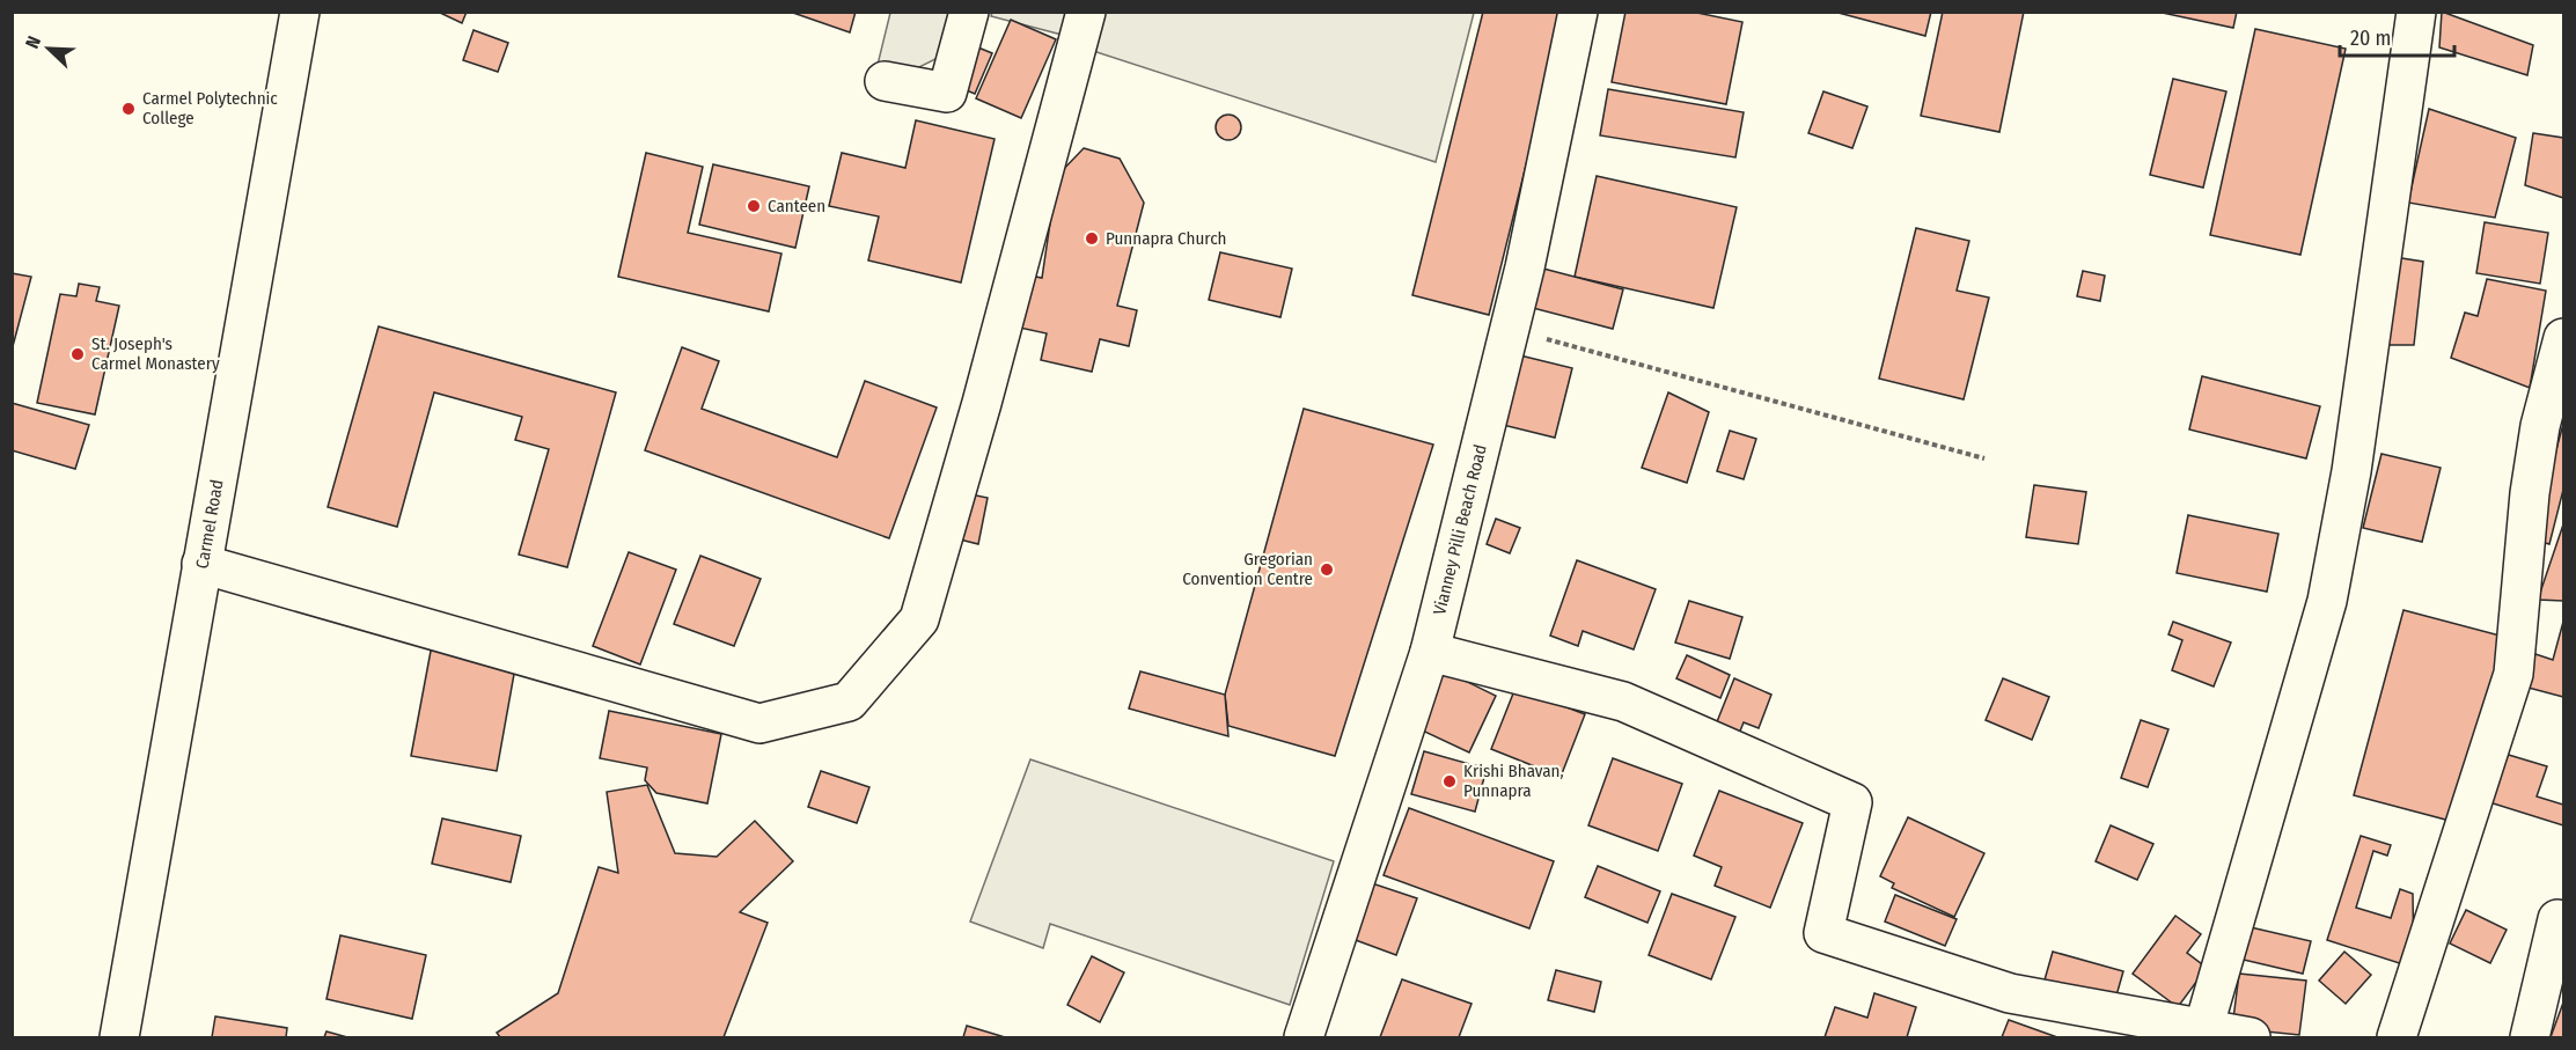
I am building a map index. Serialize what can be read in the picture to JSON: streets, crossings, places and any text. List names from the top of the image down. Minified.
{"streets":{"street":["Carmel Road","Vianney Pilli Beach Road"]},"places":["Carmel Polytechnic College","Canteen","Punnapra Church","St. Joseph's Carmel Monastery","Gregorian Convention Centre","Krishi Bhavan, Punnapra"],"scale_bar":"20 m","north":"top left"}
